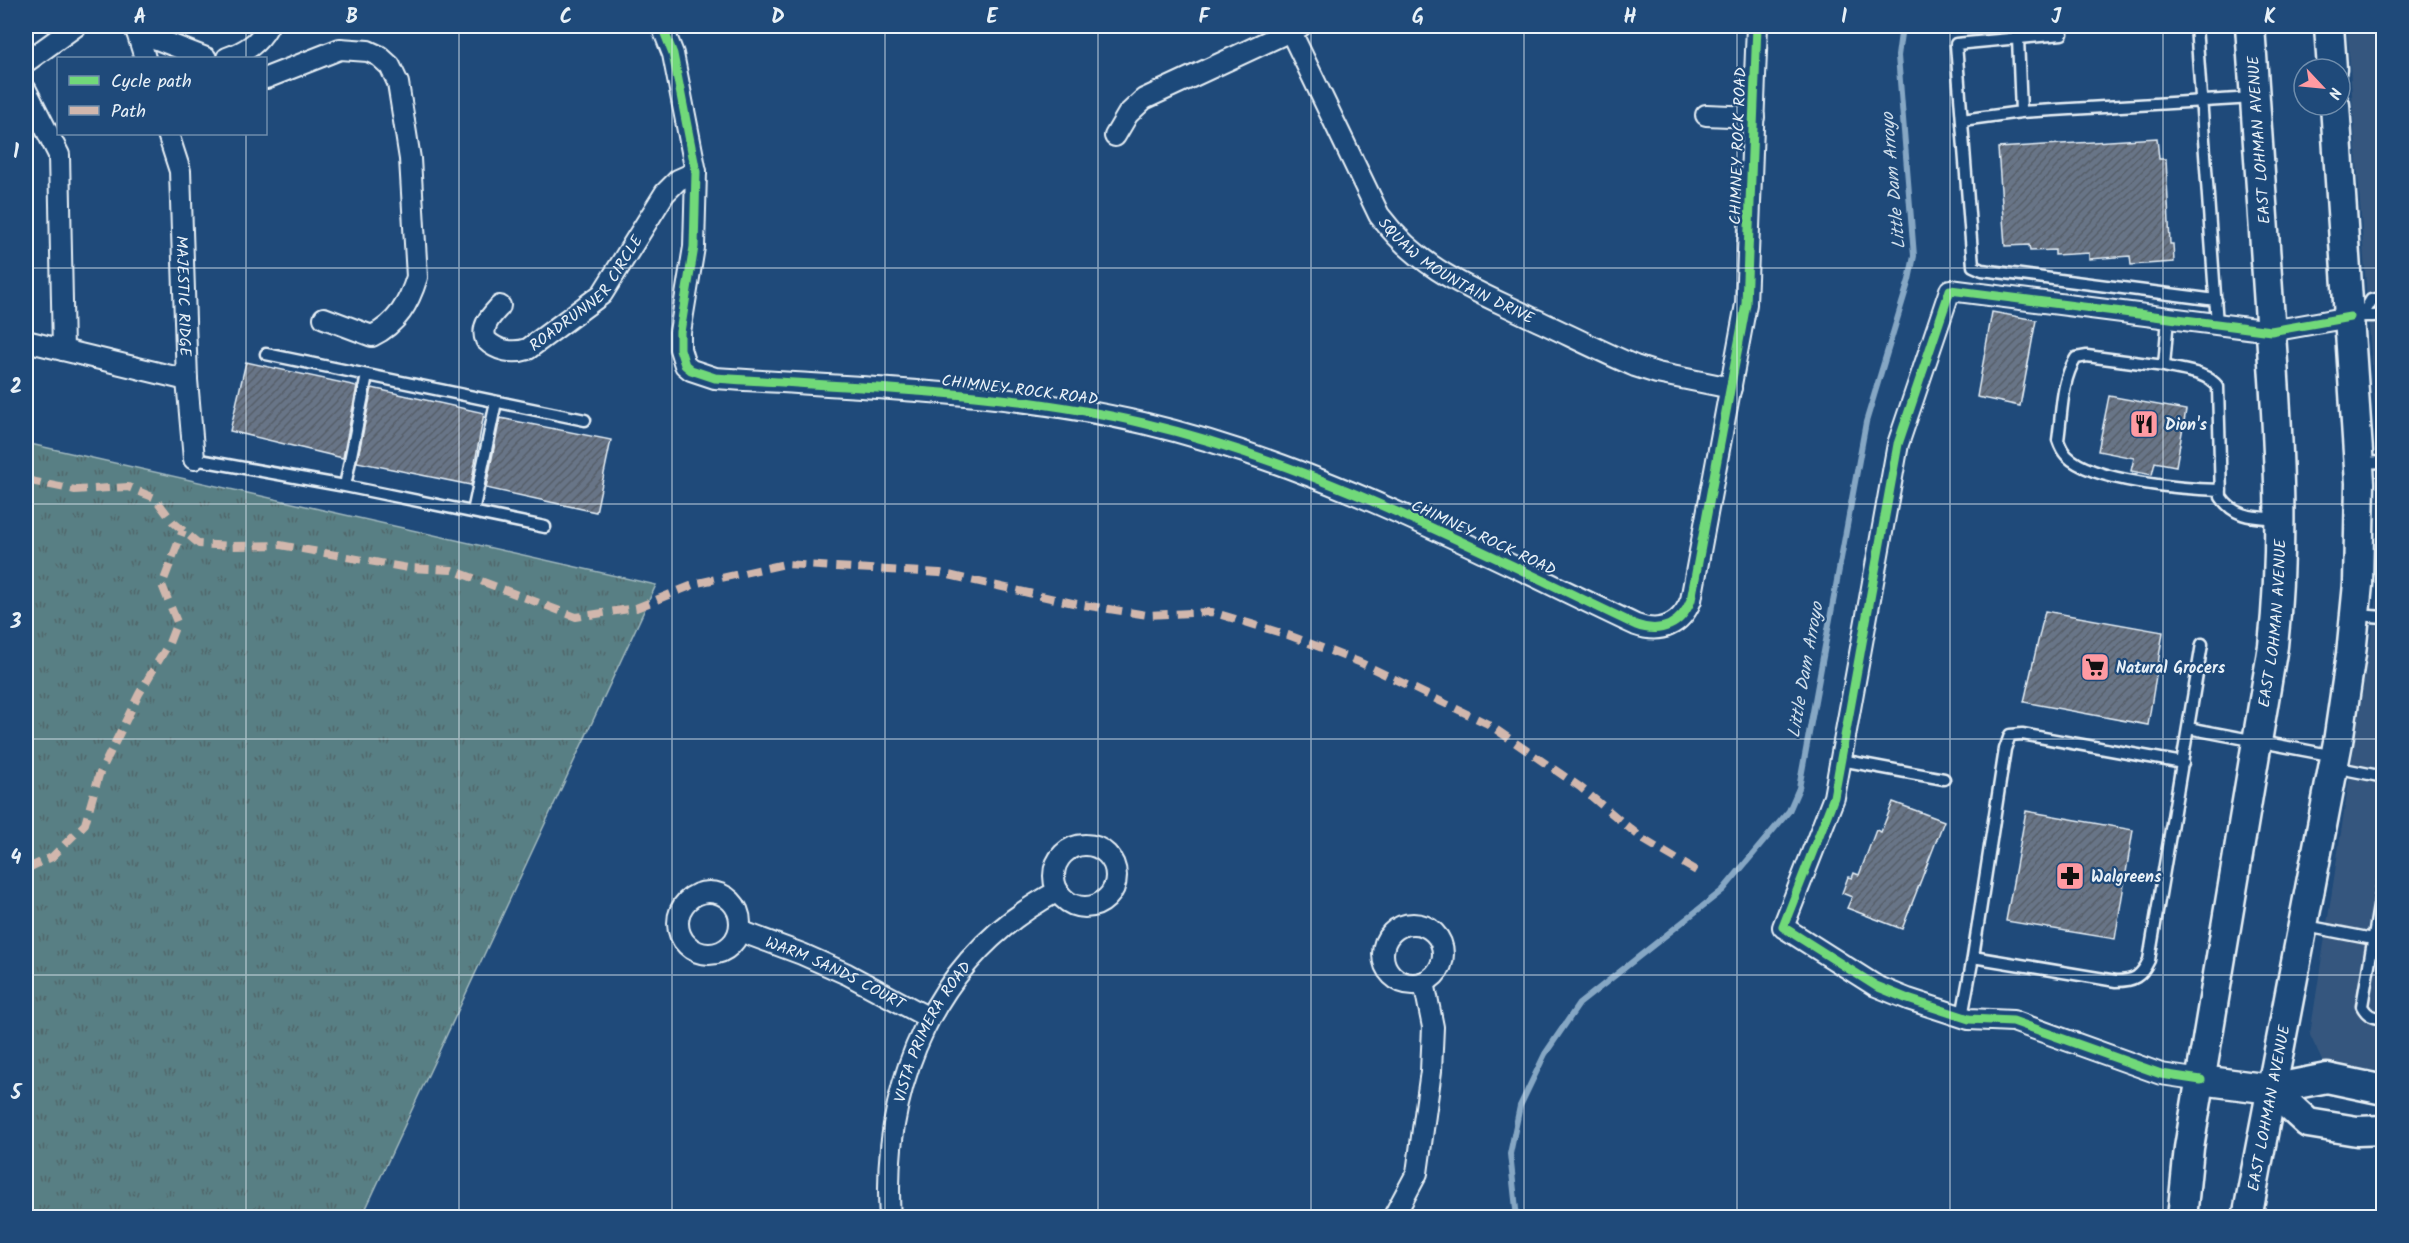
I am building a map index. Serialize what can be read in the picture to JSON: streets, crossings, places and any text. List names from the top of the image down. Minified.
{"streets":{"main road":["EAST LOHMAN AVENUE"],"street":["CHIMNEY ROCK ROAD","SQUAW MOUNTAIN DRIVE","ROADRUNNER CIRCLE","MAJESTIC RIDGE","WARM SANDS COURT","VISTA PRIMERA ROAD"]},"crossings":[["CHIMNEY ROCK ROAD","SQUAW MOUNTAIN DRIVE"],["CHIMNEY ROCK ROAD","ROADRUNNER CIRCLE"],["WARM SANDS COURT","VISTA PRIMERA ROAD"]],"water":["Little Dam Arroyo"],"places":{"restaurant":["Dion's"],"supermarket":["Natural Grocers"],"pharmacy":["Walgreens"]},"legend":["Cycle path","Path"],"north":"bottom right","grid":{"columns":["A","B","C","D","E","F","G","H","I","J","K"],"rows":["1","2","3","4","5"]}}
